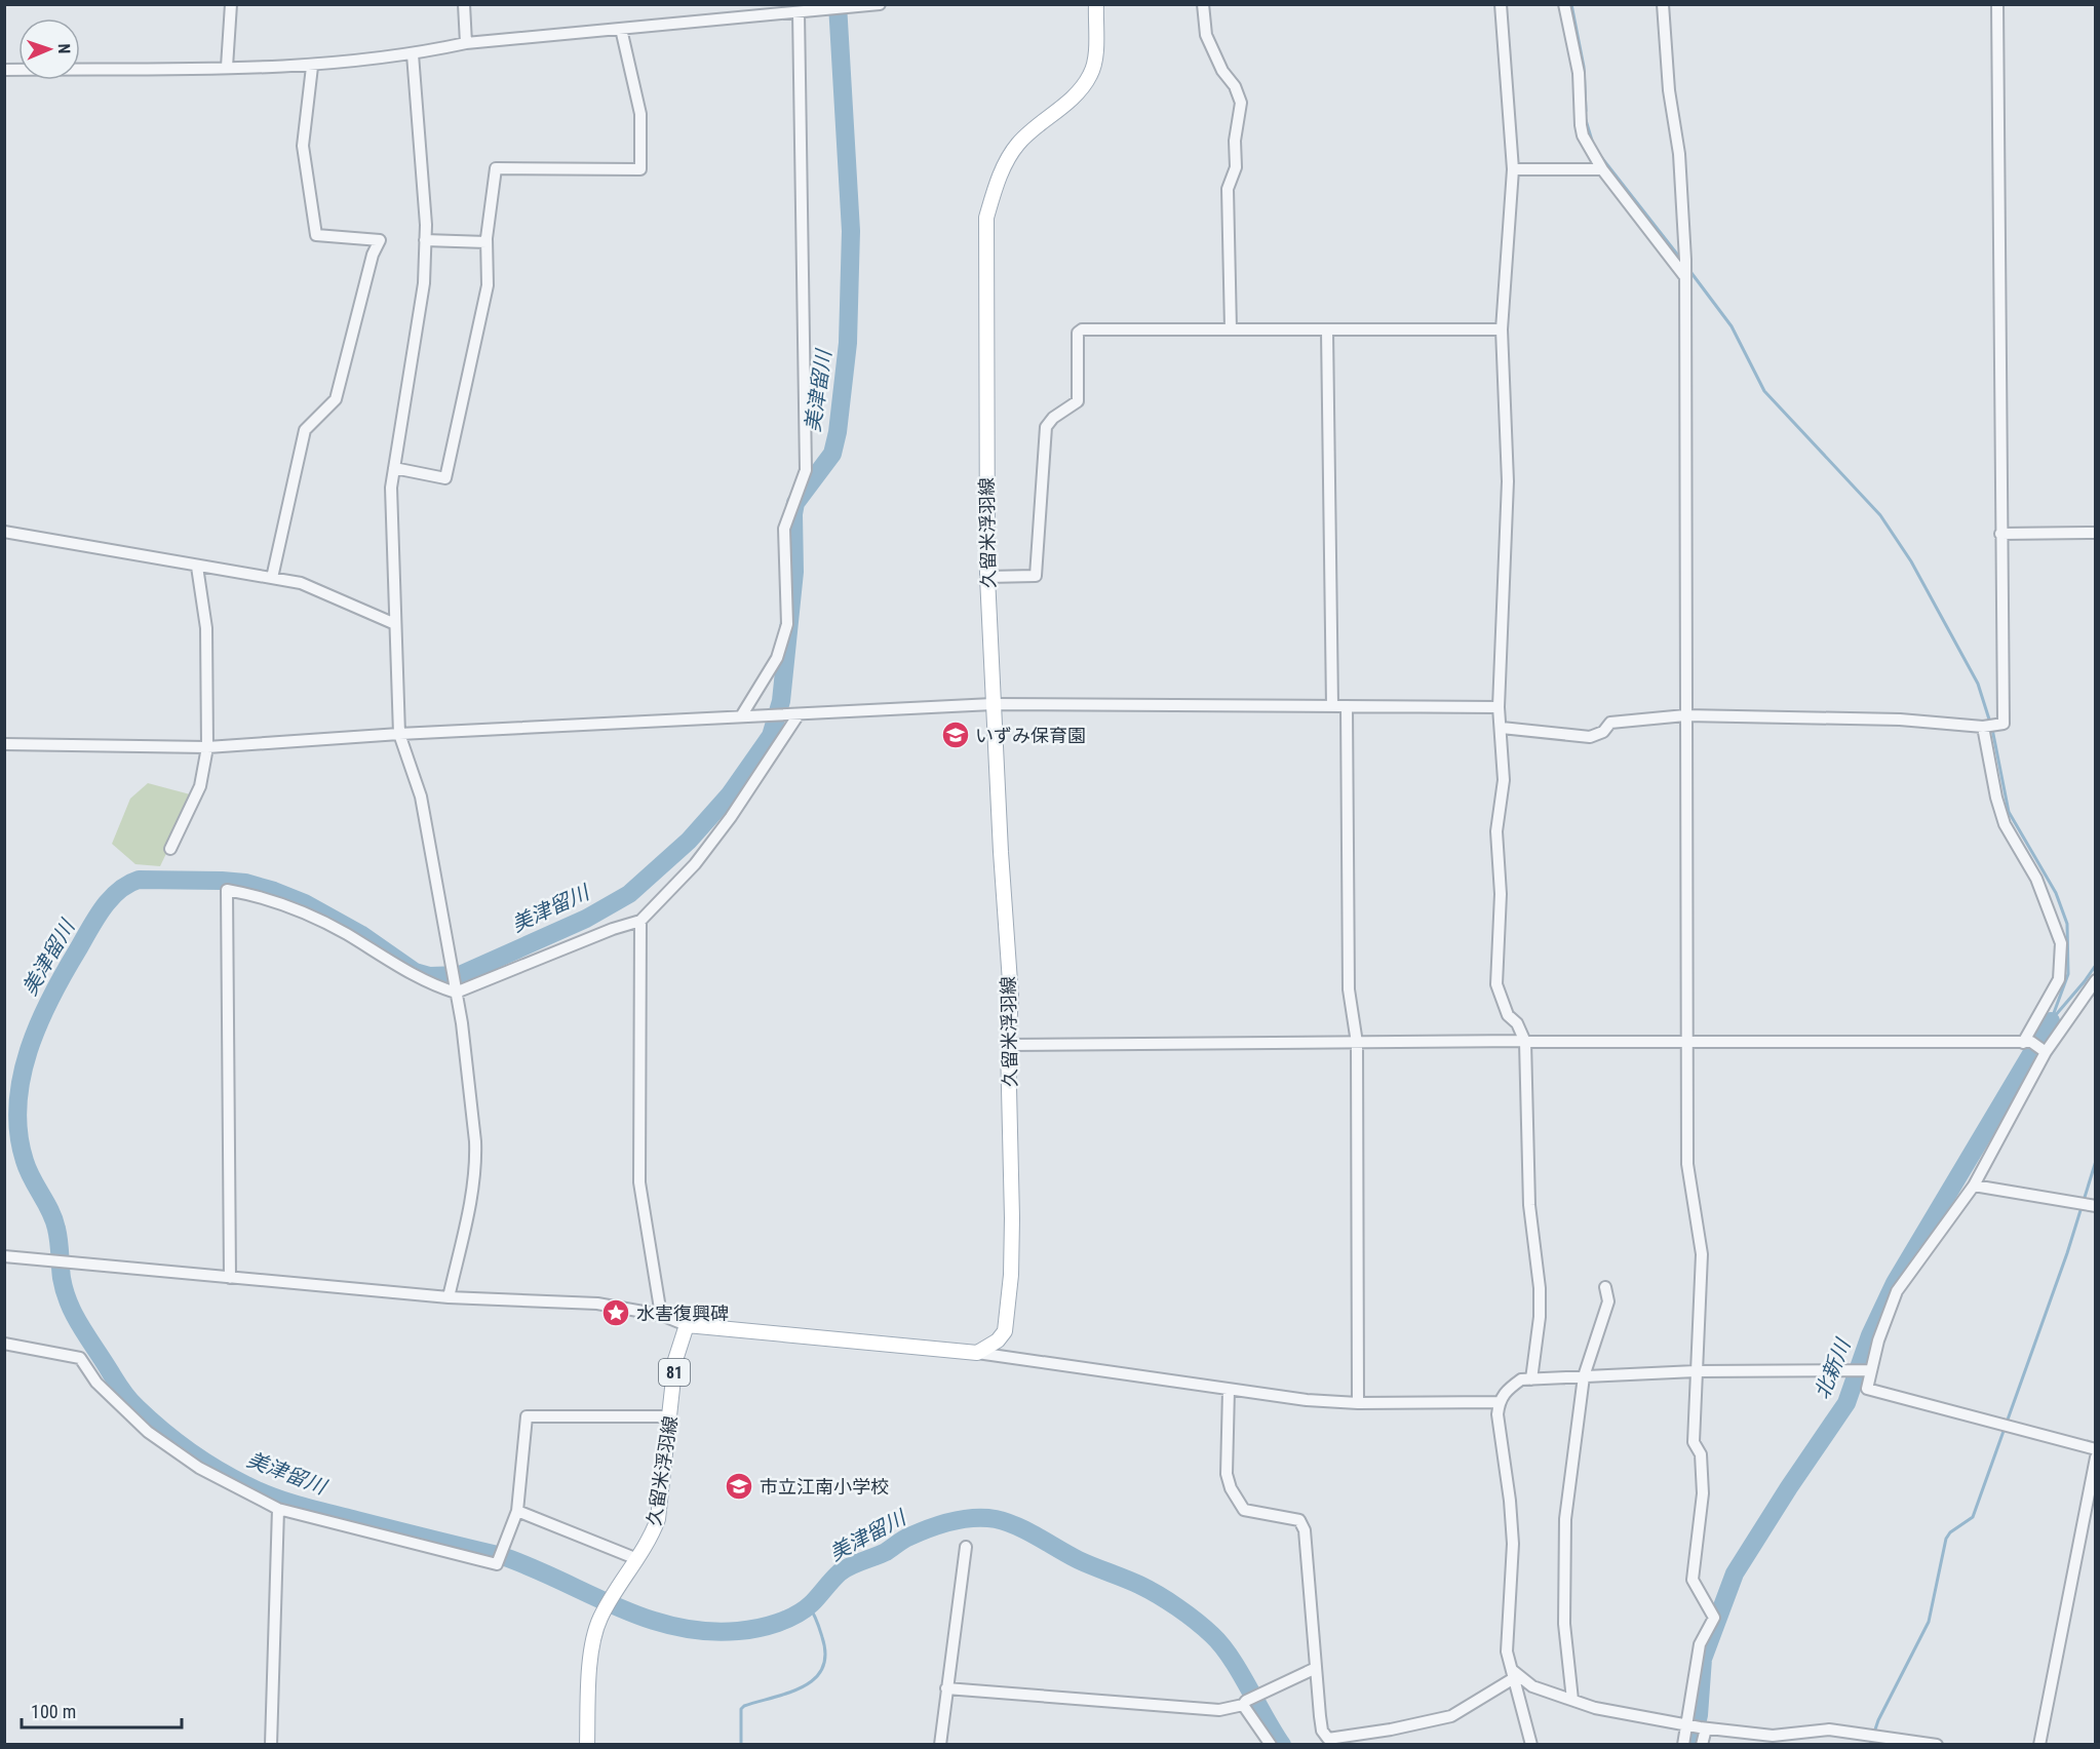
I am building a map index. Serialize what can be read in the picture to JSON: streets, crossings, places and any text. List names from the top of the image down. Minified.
{"streets":{"main road":["久留米浮羽線","81"]},"water":["美津留川","北新川"],"places":{"school or university":["いずみ保育園","市立江南小学校"],"place":["水害復興碑"]},"scale_bar":"100 m","north":"right"}
